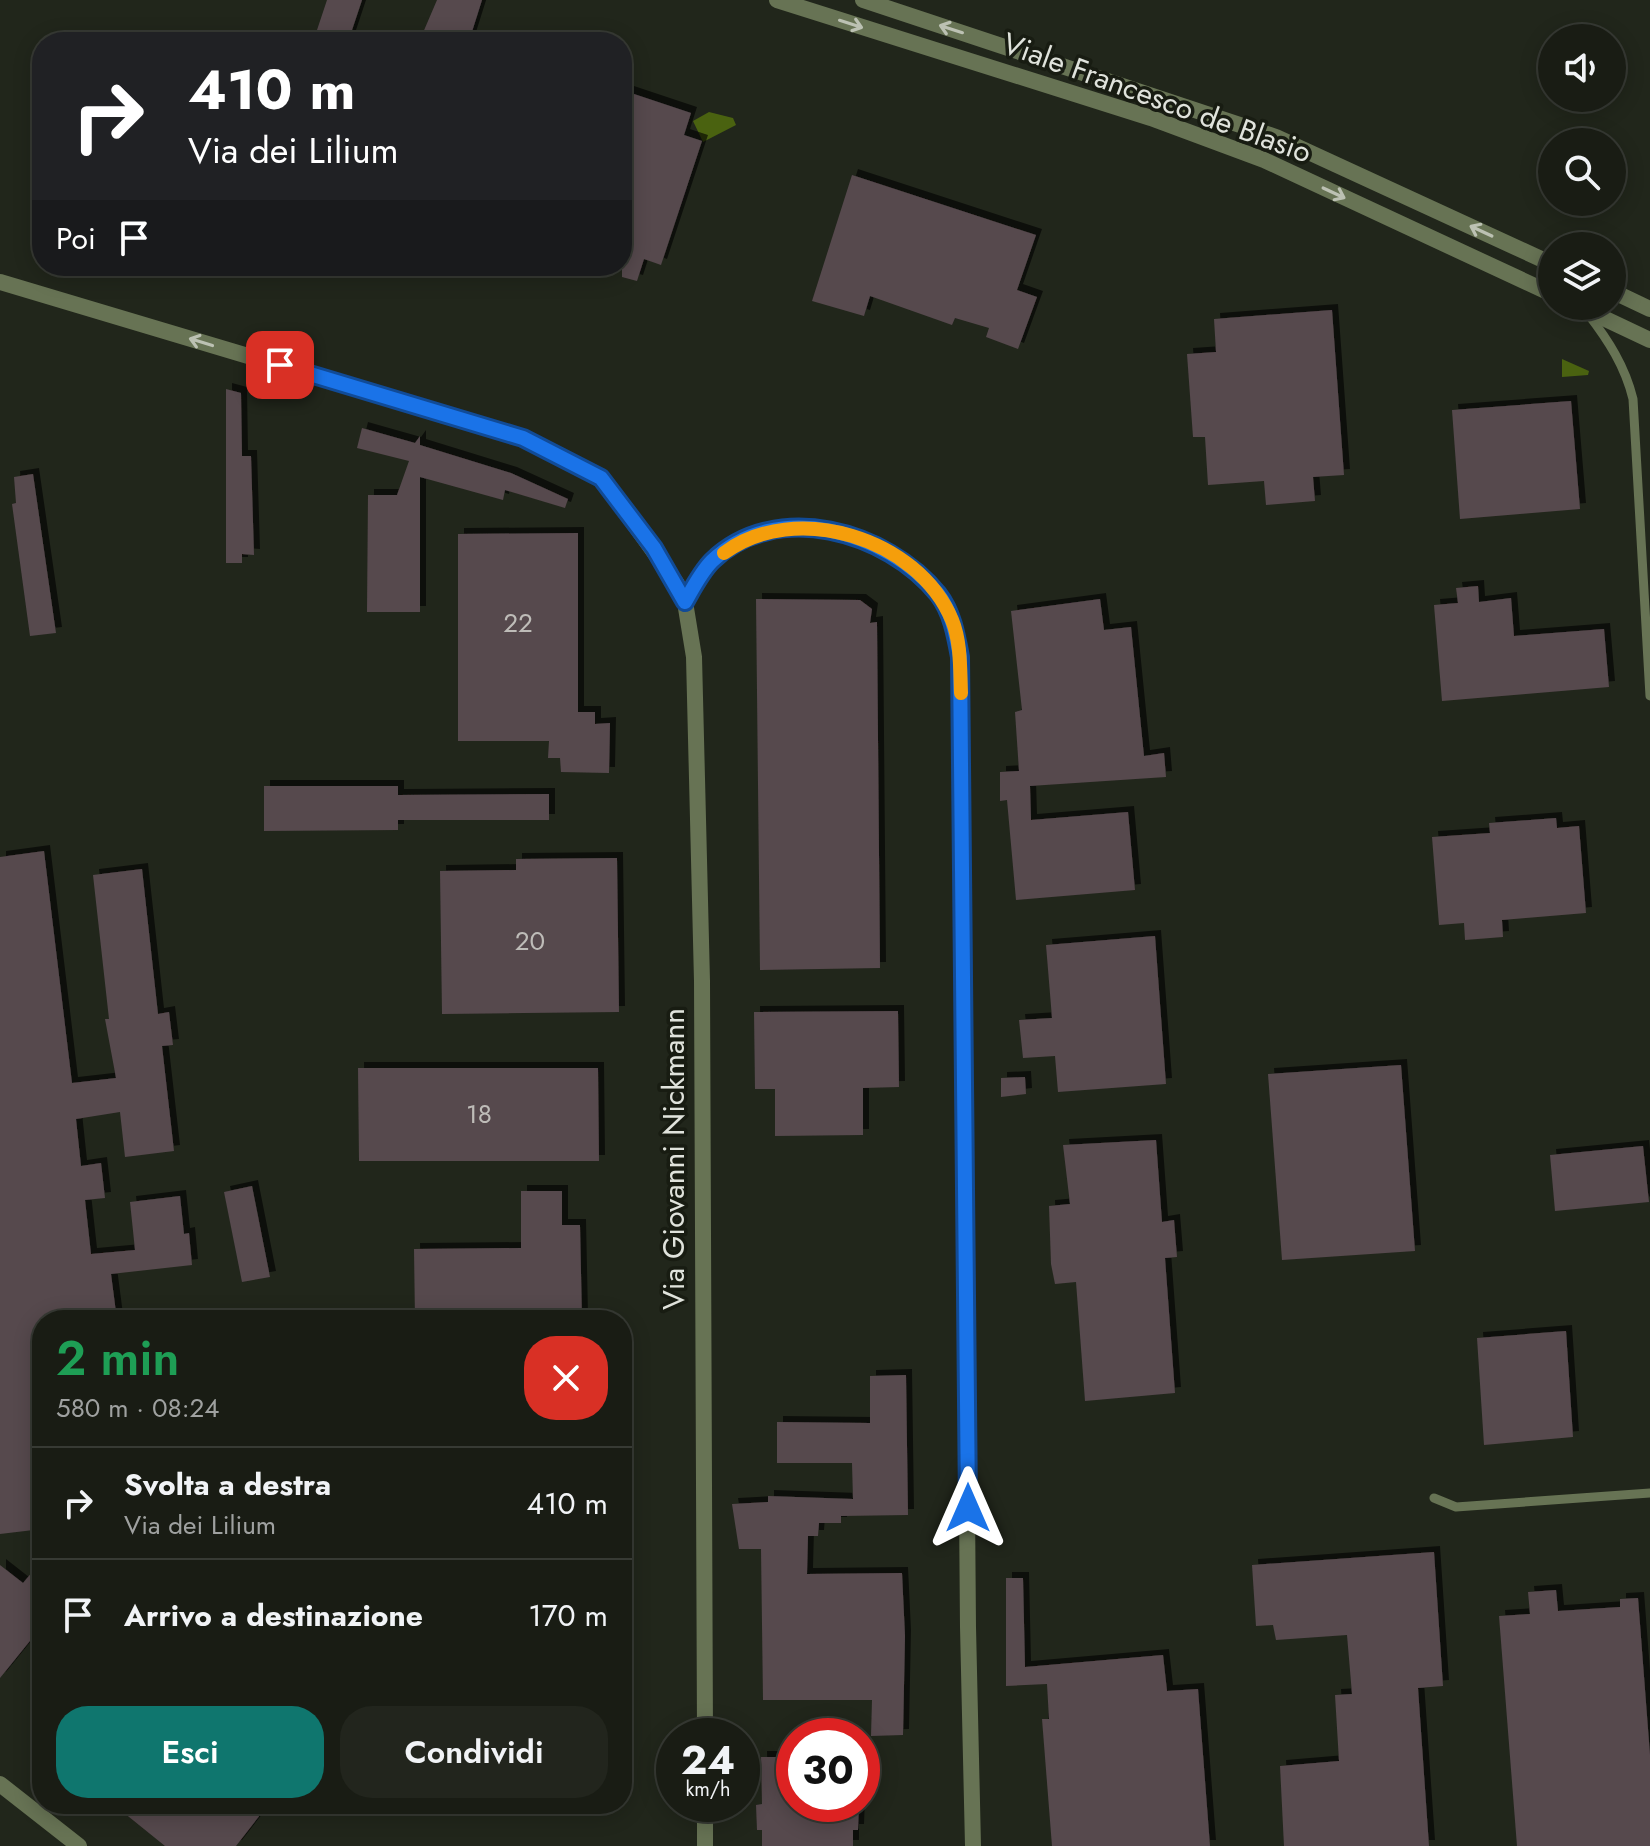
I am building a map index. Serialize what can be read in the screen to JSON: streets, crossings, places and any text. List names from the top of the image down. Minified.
{"streets":{"street":["Viale Francesco de Blasio","Via Giovanni Nickmann"]},"one_way":["Via Giovanni Nickmann"],"house_numbers":["22","20","18"],"page":{"turn":["410 m","Via dei Lilium"],"then":"Poi","heading":["2 min","580 m · 08:24"],"list":[{"name":"Svolta a destra","note":"Via dei Lilium","value":"410 m"},{"name":"Arrivo a destinazione","value":"170 m"}],"buttons":["Esci","Condividi"],"speed":"24 km/h","limit":"30"}}
